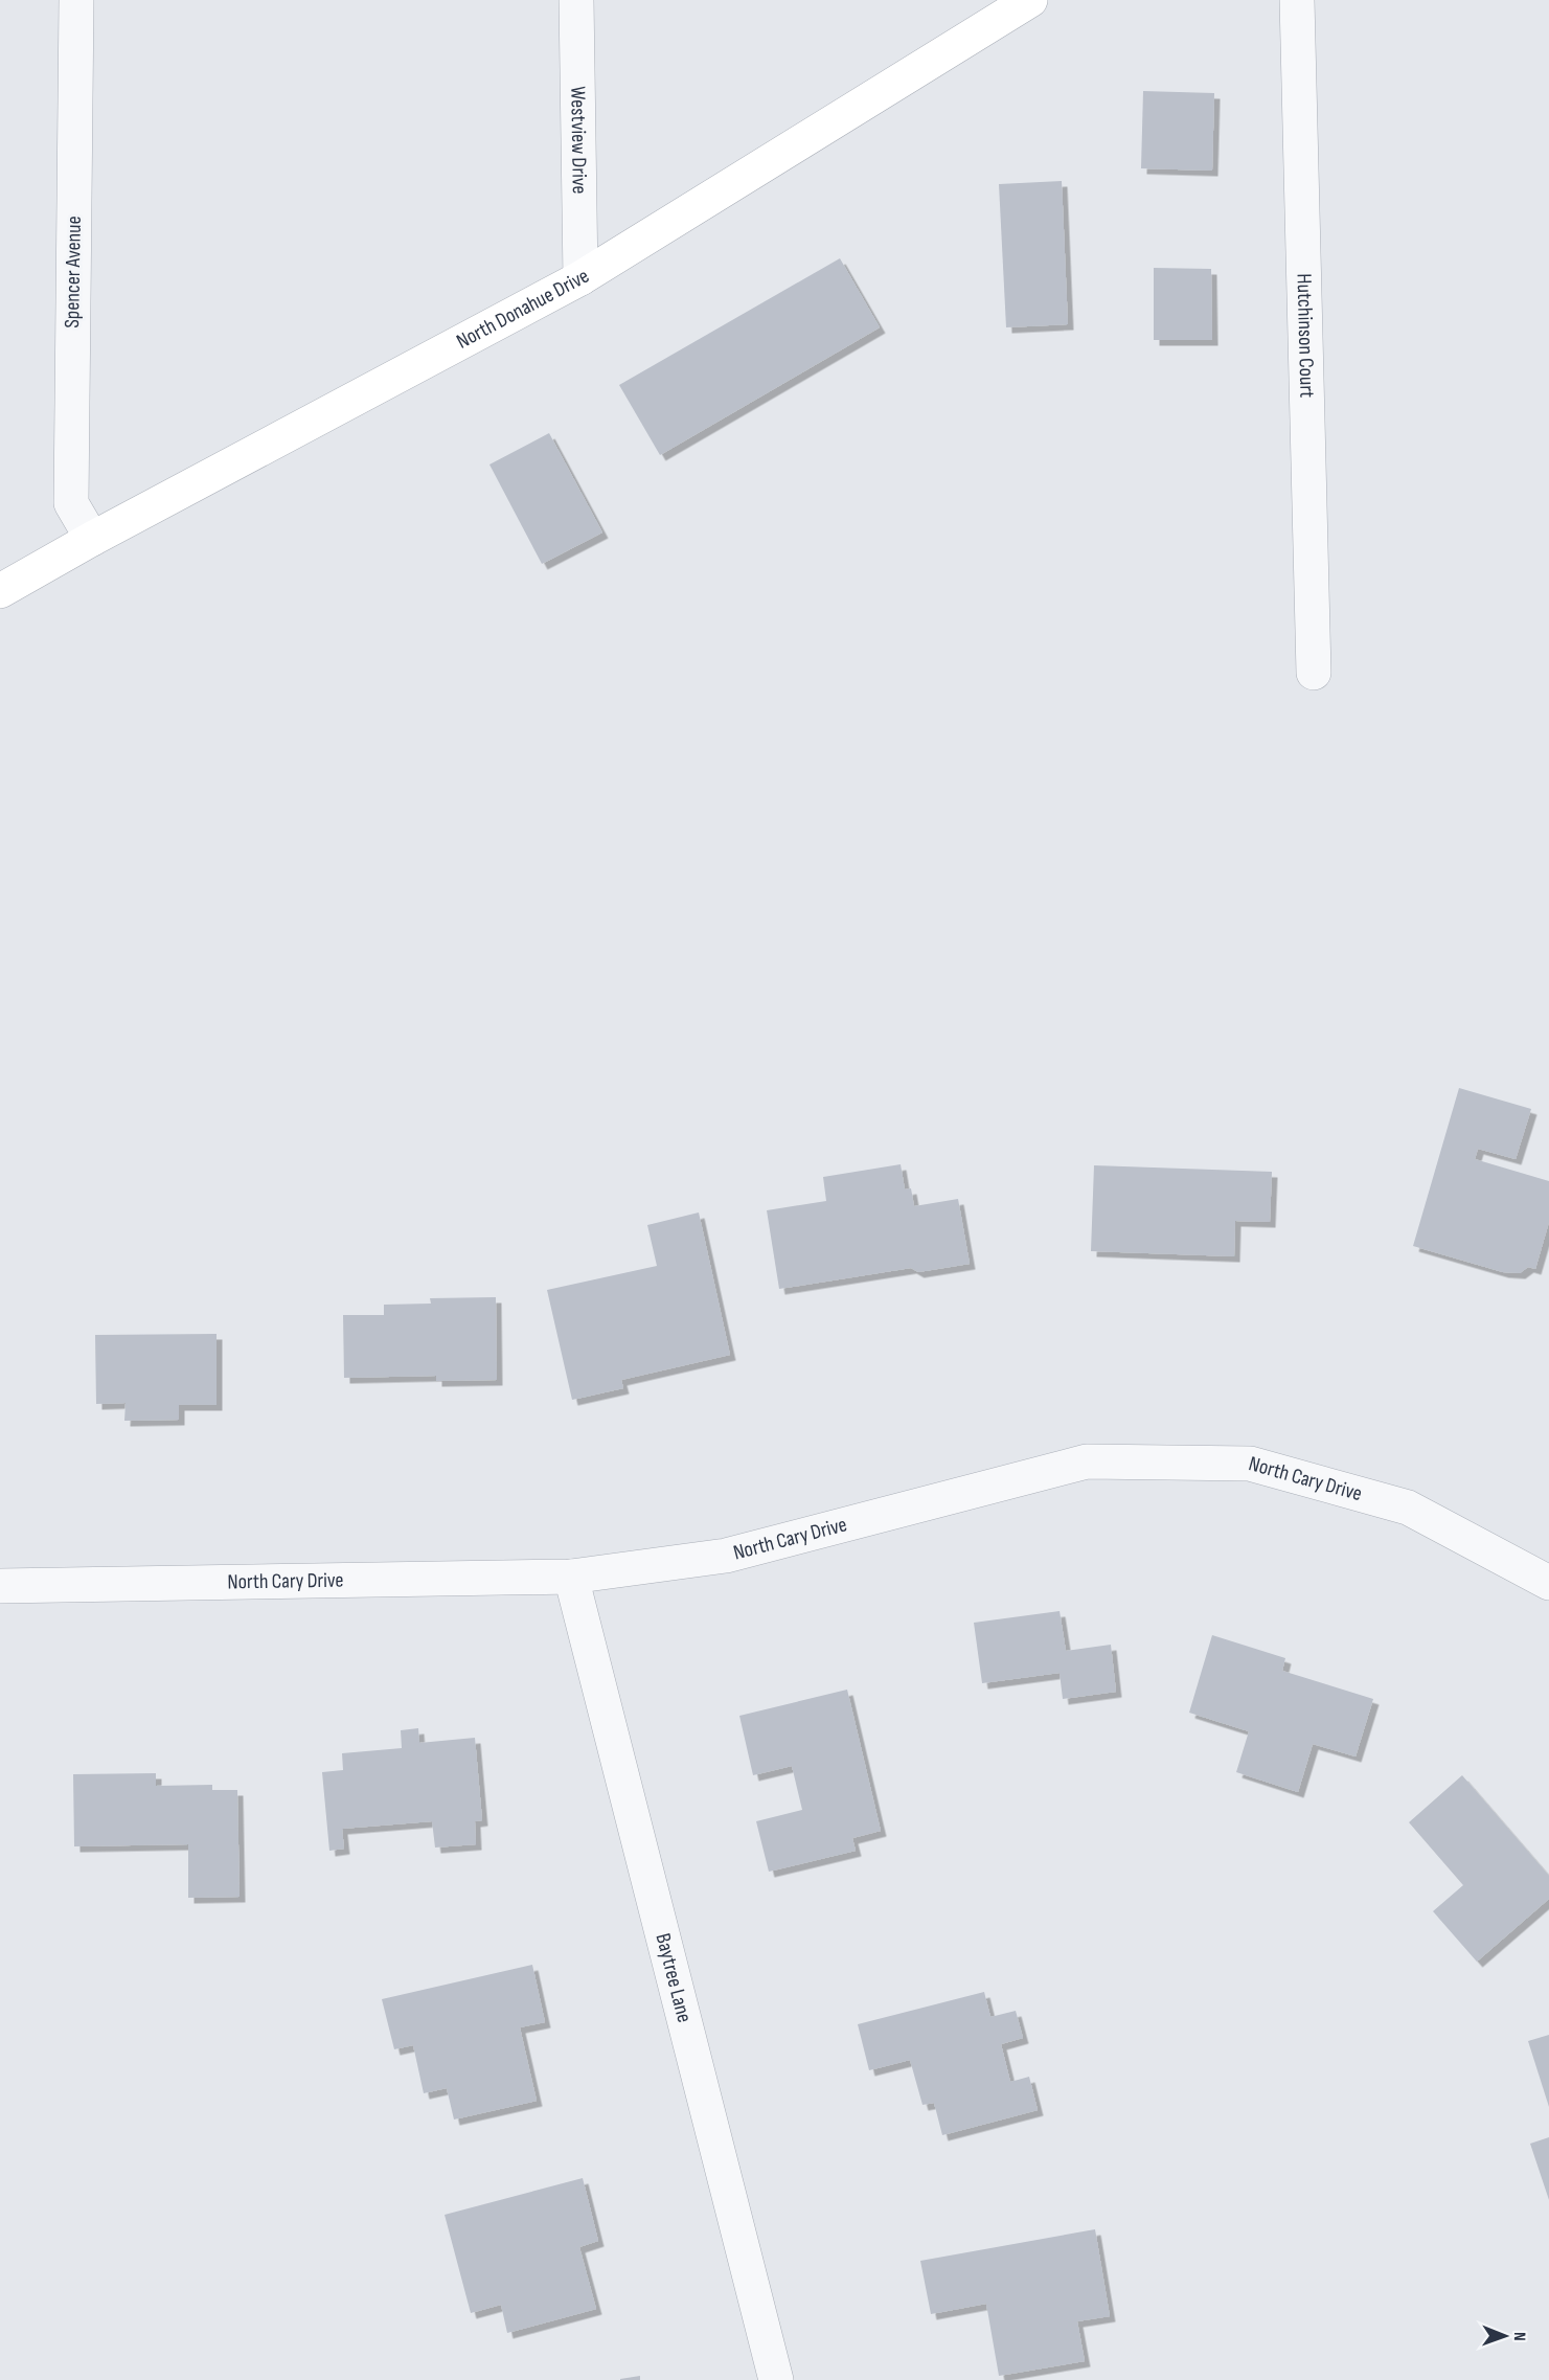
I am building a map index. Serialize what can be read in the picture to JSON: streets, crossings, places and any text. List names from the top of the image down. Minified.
{"streets":{"street":["Westview Drive","Spencer Avenue","North Donahue Drive","Hutchinson Court","North Cary Drive","Baytree Lane"]},"crossings":[["Westview Drive","North Donahue Drive"],["Spencer Avenue","North Donahue Drive"],["North Cary Drive","Baytree Lane"]],"north":"right"}
